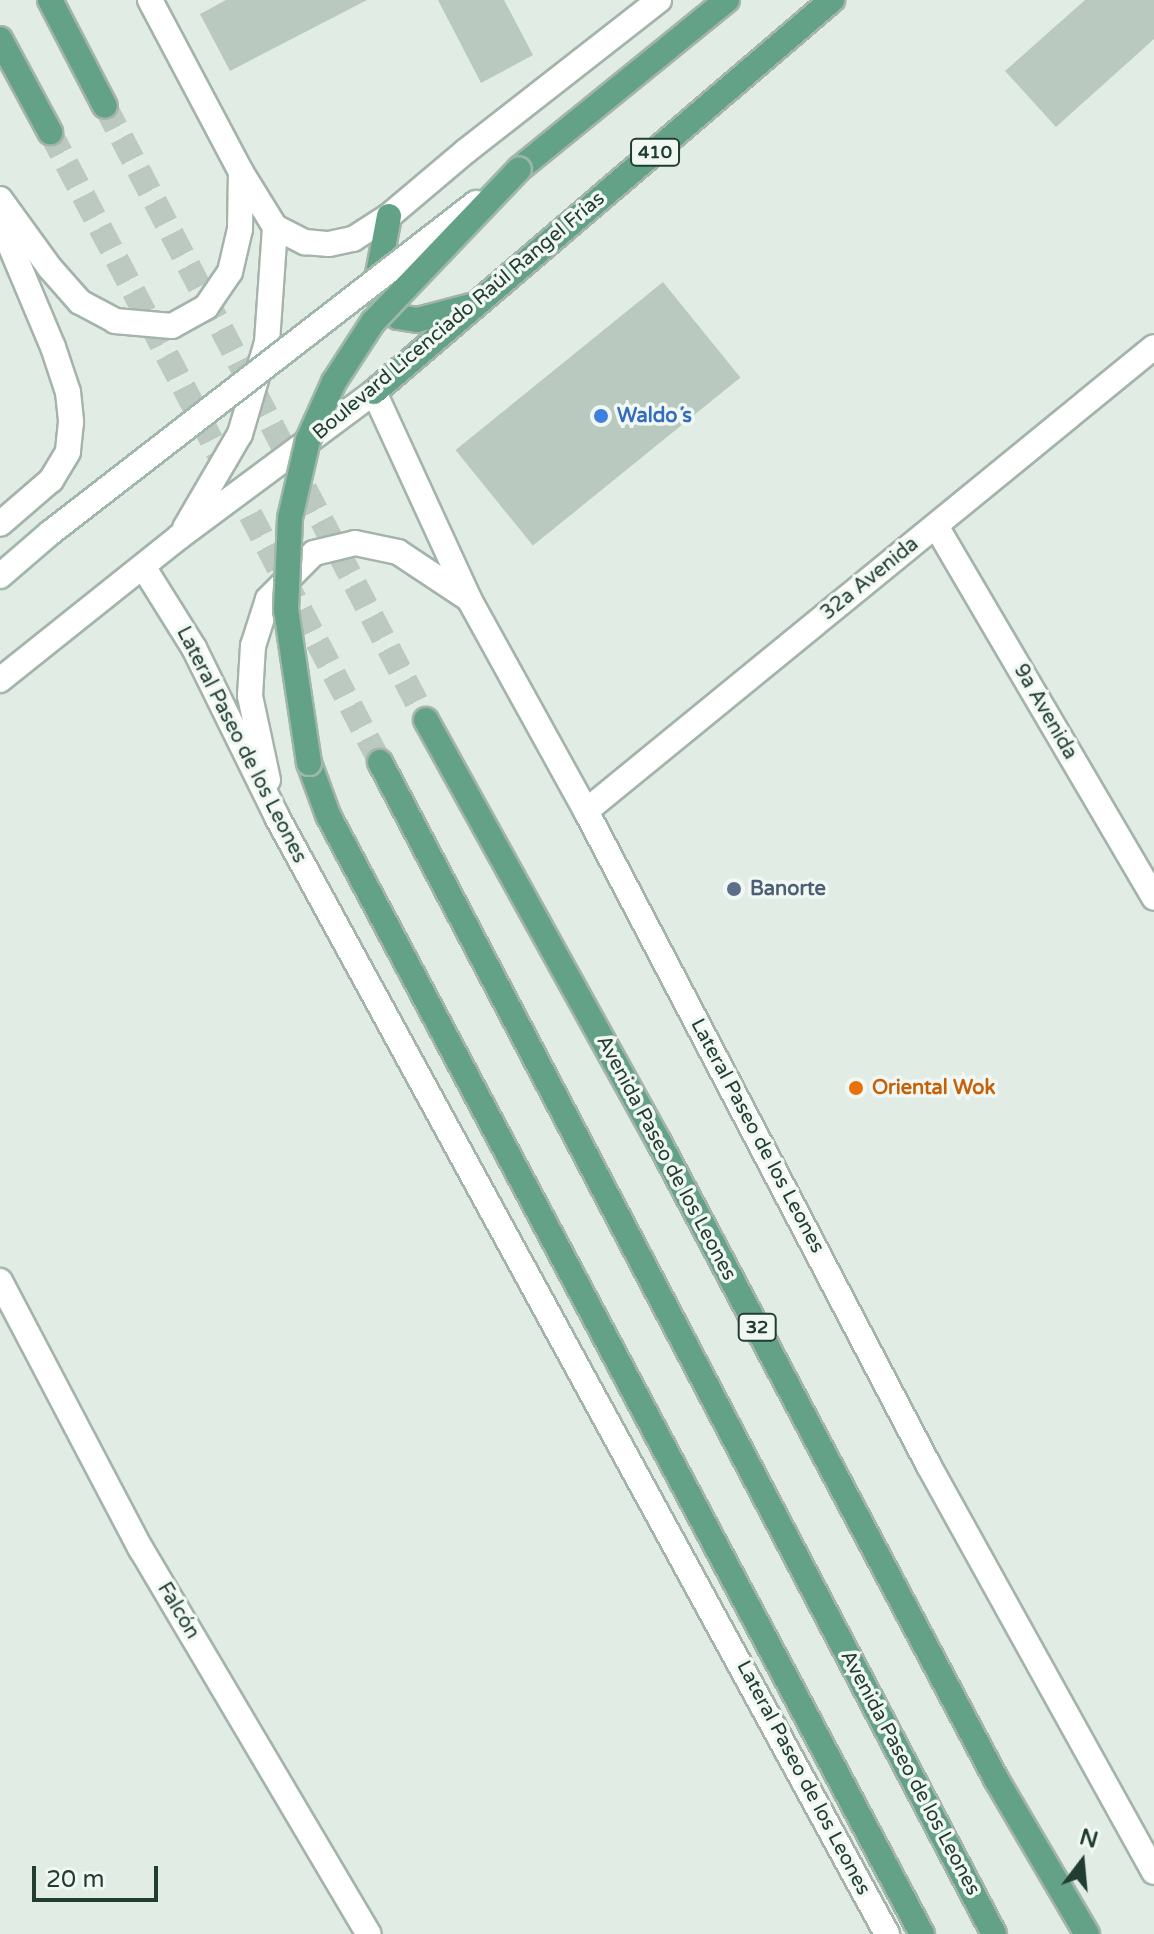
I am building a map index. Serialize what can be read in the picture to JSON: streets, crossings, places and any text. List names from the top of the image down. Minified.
{"streets":{"main road":["410","Boulevard Licenciado Raúl Rangel Frías","Avenida Paseo de los Leones","32"],"street":["32a Avenida","9a Avenida","Lateral Paseo de los Leones","Falcón"]},"crossings":[["Boulevard Licenciado Raúl Rangel Frías","Lateral Paseo de los Leones"],["32a Avenida","9a Avenida"],["32a Avenida","Lateral Paseo de los Leones"]],"places":["Waldo´s","Banorte","Oriental Wok"],"scale_bar":"20 m","north":"top"}
